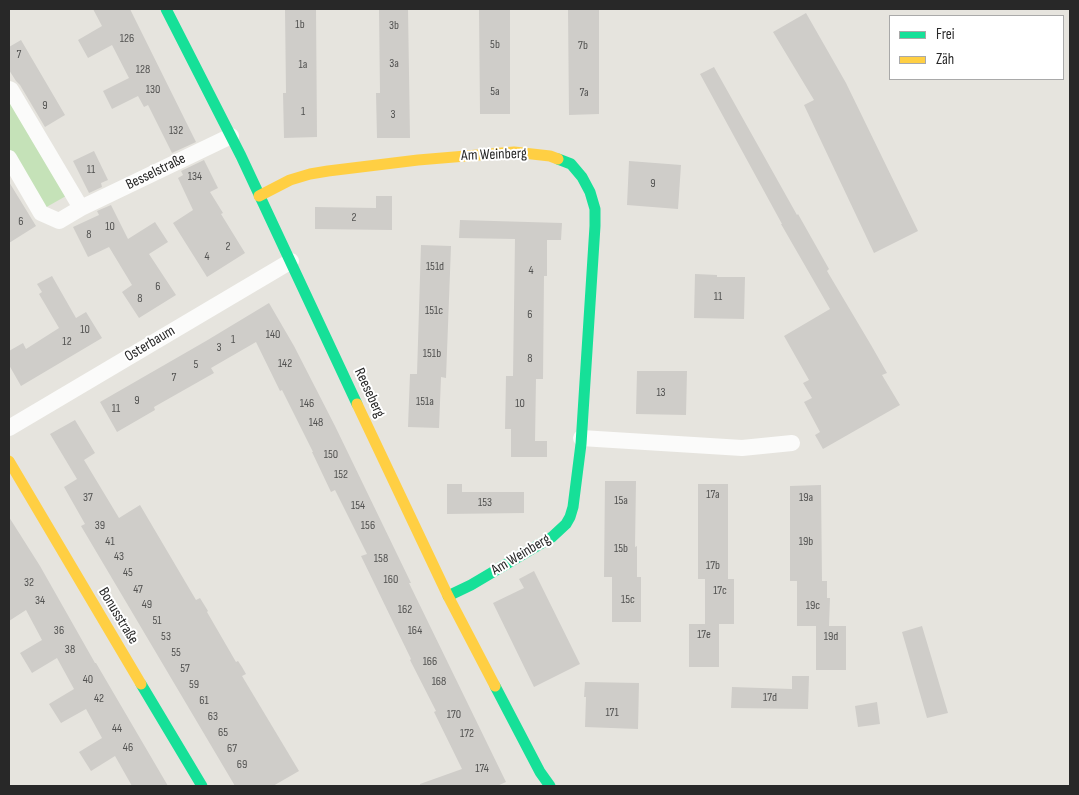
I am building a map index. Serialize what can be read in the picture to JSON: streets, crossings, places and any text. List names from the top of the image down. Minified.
{"streets":{"street":["Am Weinberg","Besselstraße","Osterbaum","Reeseberg","Bonusstraße"]},"crossings":[["Am Weinberg","Reeseberg"],["Besselstraße","Reeseberg"],["Osterbaum","Reeseberg"]],"house_numbers":["1b","3b","126","5b","7b","7","3a","1a","128","130","5a","7a","9","1","3","132","11","134","9","2","6","10","8","2","4","151d","4","6","11","8","151c","6","10","140","1","12","3","151b","8","142","5","7","13","9","151a","146","10","11","148","150","152","17a","37","19a","15a","153","154","39","156","41","19b","15b","43","158","17b","45","160","32","47","17c","15c","34","49","19c","162","51","36","164","17e","53","19d","38","55","166","57","40","168","59","17d","42","61","171","170","63","44","65","172","46","67","69","174"],"legend":["Frei","Zäh"]}
